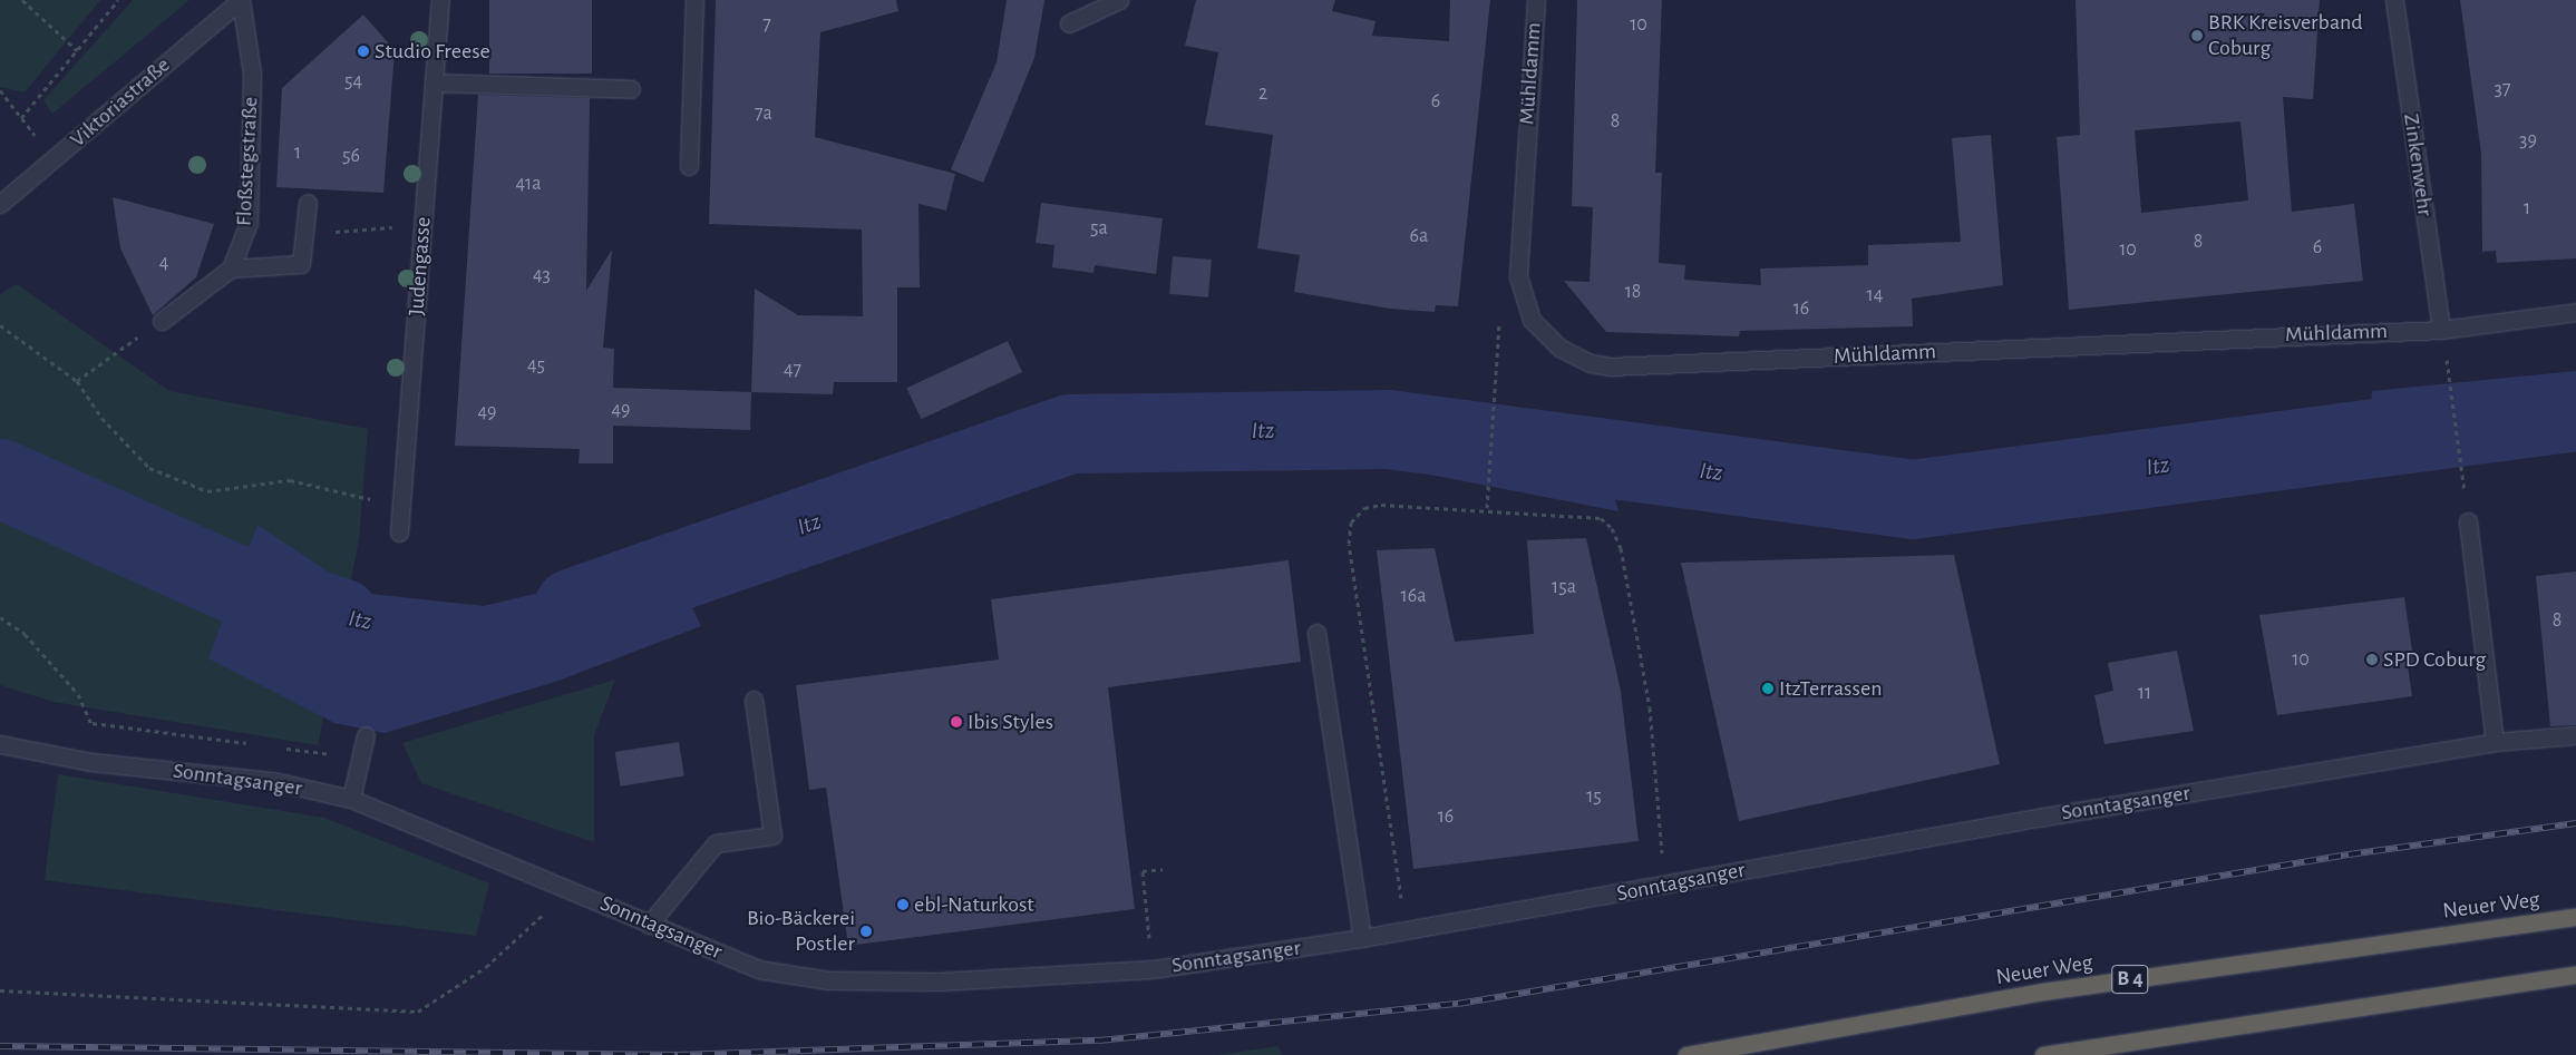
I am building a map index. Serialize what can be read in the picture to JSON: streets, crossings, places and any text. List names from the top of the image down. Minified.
{"streets":{"highway":["Neuer Weg","B 4"],"street":["Mühldamm","Viktoriastraße","Floßstegstraße","Zinkenwehr","Judengasse","Sonntagsanger"]},"crossings":[["Mühldamm","Zinkenwehr"],["Viktoriastraße","Floßstegstraße"]],"water":["Itz"],"places":["BRK Kreisverband Coburg","Studio Freese","SPD Coburg","ItzTerrassen","Ibis Styles","ebl-Naturkost","Bio-Bäckerei Postler"],"house_numbers":["7","10","54","37","2","6","7a","8","39","1","56","41a","1","5a","6a","8","6","10","4","43","18","14","16","45","47","49","49","15a","16a","8","10","11","15","16"]}
